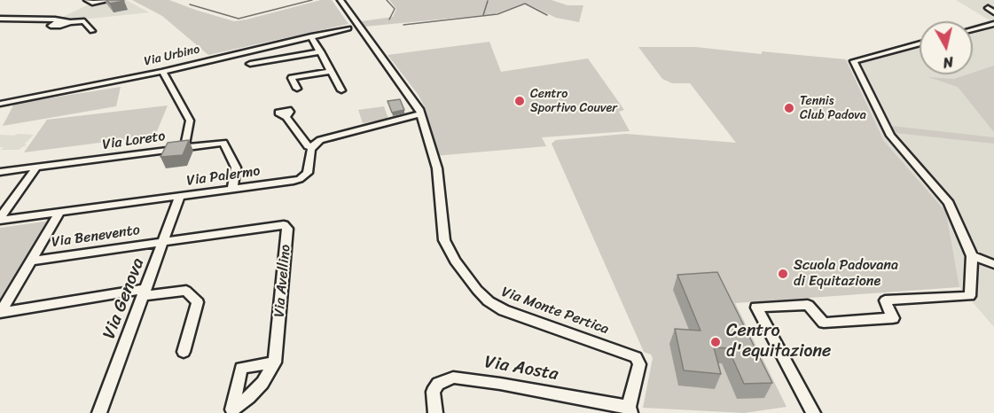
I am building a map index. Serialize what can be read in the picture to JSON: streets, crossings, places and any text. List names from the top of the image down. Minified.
{"streets":{"street":["Via Urbino","Via Loreto","Via Palermo","Via Benevento","Via Avellino","Via Genova","Via Monte Pertica","Via Aosta"]},"crossings":[["Via Loreto","Via Palermo"],["Via Palermo","Via Genova"],["Via Benevento","Via Avellino"],["Via Benevento","Via Genova"],["Via Avellino","Via Genova"],["Via Monte Pertica","Via Aosta"]],"places":["Centro Sportivo Couver","Tennis Club Padova","Scuola Padovana di Equitazione","Centro d'equitazione"],"north":"bottom"}
